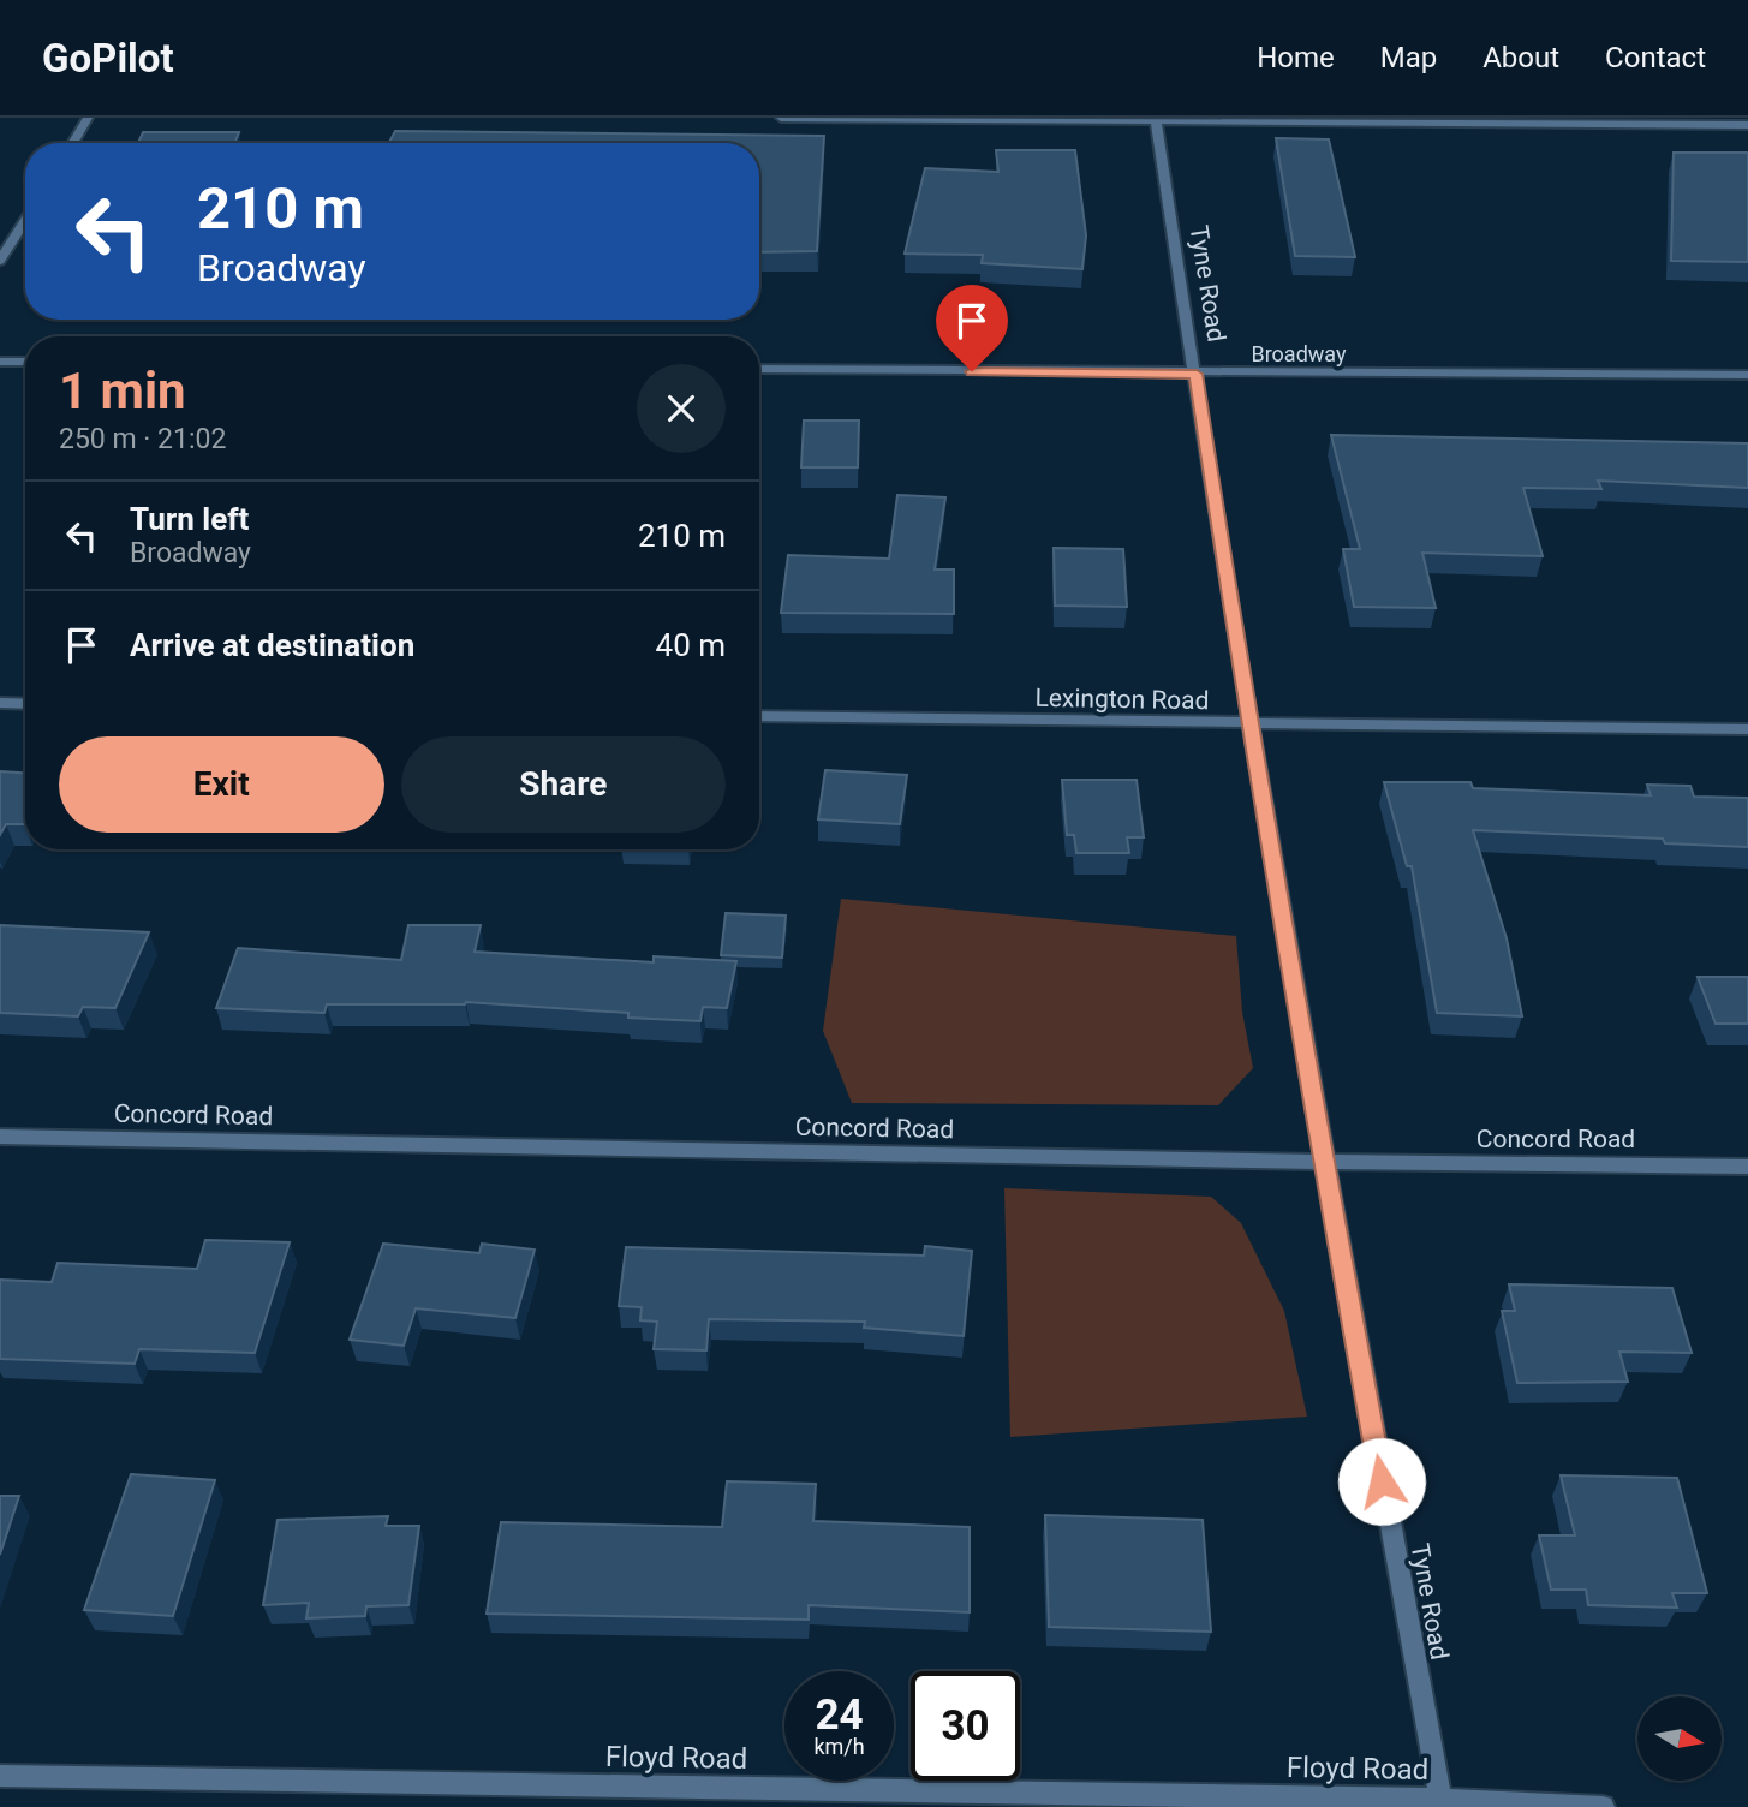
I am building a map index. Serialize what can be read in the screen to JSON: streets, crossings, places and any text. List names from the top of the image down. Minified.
{"streets":{"street":["Tyne Road","Broadway","Lexington Road","Concord Road","Floyd Road"]},"crossings":[["Tyne Road","Broadway"],["Tyne Road","Lexington Road"],["Tyne Road","Concord Road"],["Tyne Road","Floyd Road"]],"north":"right","page":{"header":"GoPilot","nav":["Home","Map","About","Contact"],"turn":["210 m","Broadway"],"heading":["1 min","250 m · 21:02"],"list":[{"name":"Turn left","note":"Broadway","value":"210 m"},{"name":"Arrive at destination","value":"40 m"}],"buttons":["Exit","Share"],"speed":"24 km/h","limit":"30"}}
